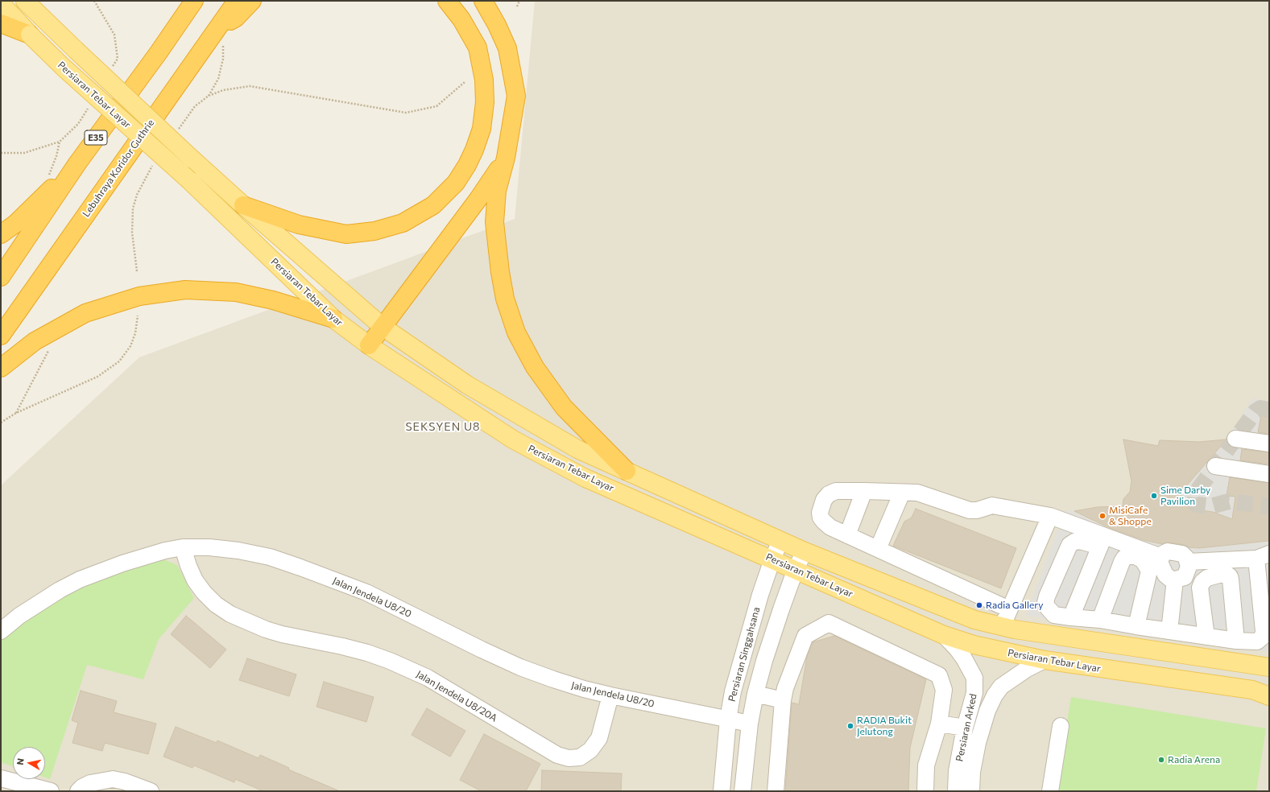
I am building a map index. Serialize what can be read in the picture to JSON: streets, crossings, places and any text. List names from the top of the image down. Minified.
{"streets":{"highway":["E35","Lebuhraya Koridor Guthrie"],"main road":["Persiaran Tebar Layar"],"street":["Jalan Jendela U8/20","Persiaran Singgahsana","Jalan Jendela U8/20A","Persiaran Arked"]},"crossings":[["Persiaran Tebar Layar","Persiaran Singgahsana"],["Persiaran Tebar Layar","Persiaran Arked"],["Jalan Jendela U8/20","Persiaran Singgahsana"],["Jalan Jendela U8/20","Jalan Jendela U8/20A"]],"districts":["SEKSYEN U8"],"places":["Sime Darby Pavilion","MisiCafe & Shoppe","Radia Gallery","RADIA Bukit Jelutong","Radia Arena"],"north":"left"}
